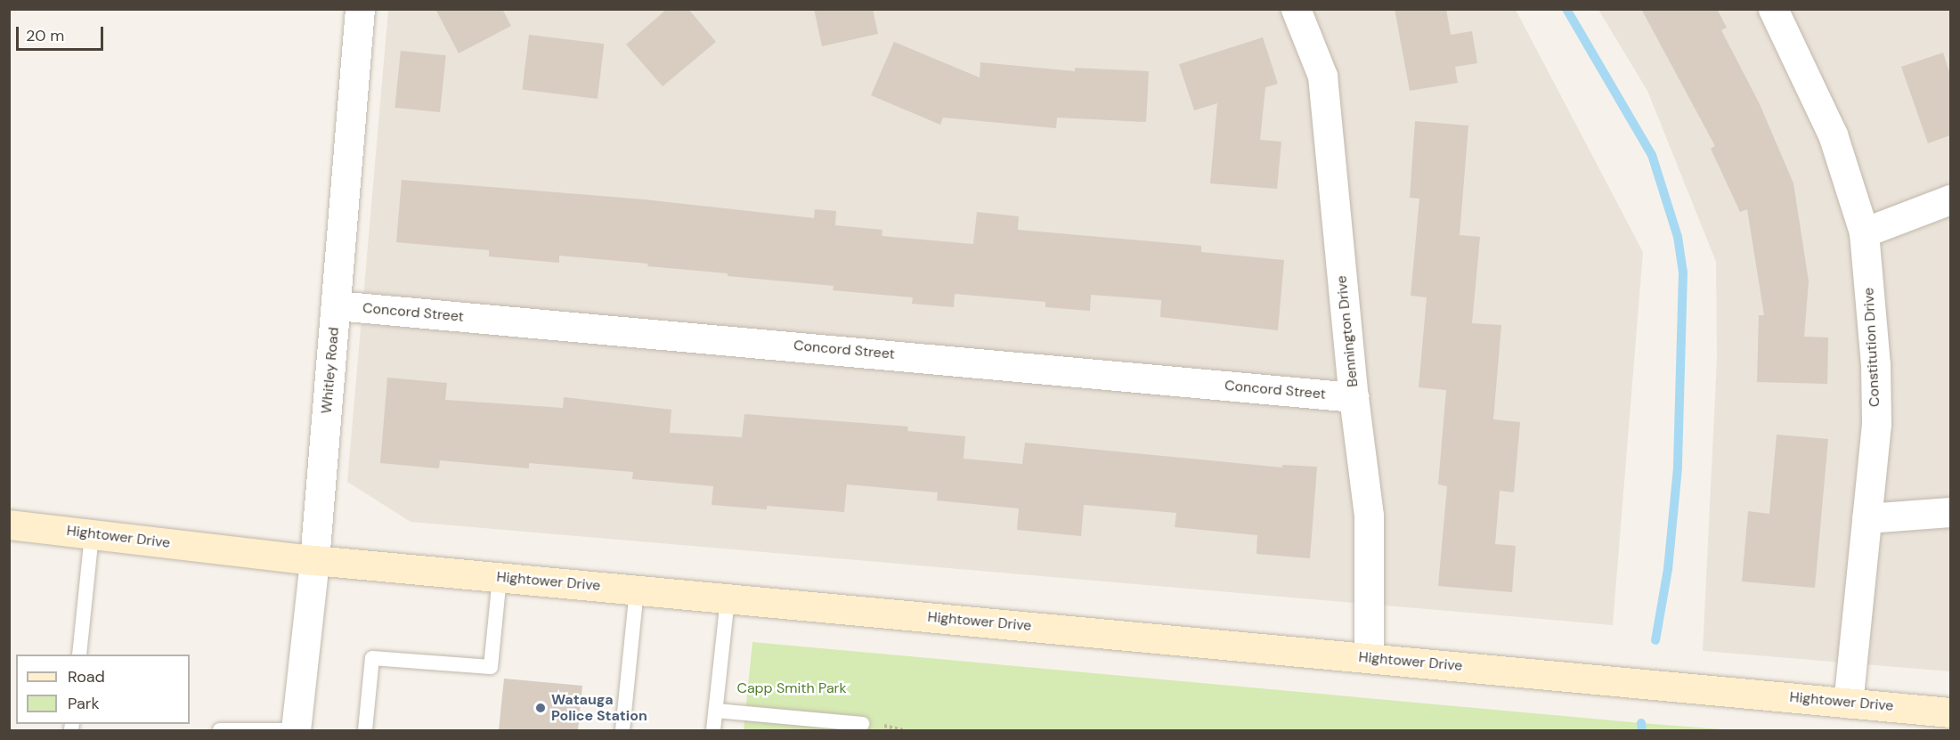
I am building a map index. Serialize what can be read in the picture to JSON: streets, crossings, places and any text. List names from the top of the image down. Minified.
{"streets":{"main road":["Hightower Drive"],"street":["Concord Street","Bennington Drive","Constitution Drive","Whitley Road"]},"crossings":[["Concord Street","Bennington Drive"],["Concord Street","Whitley Road"],["Bennington Drive","Hightower Drive"],["Constitution Drive","Hightower Drive"],["Whitley Road","Hightower Drive"]],"parks":["Capp Smith Park"],"places":["Watauga Police Station"],"legend":["Road","Park"],"scale_bar":"20 m"}
